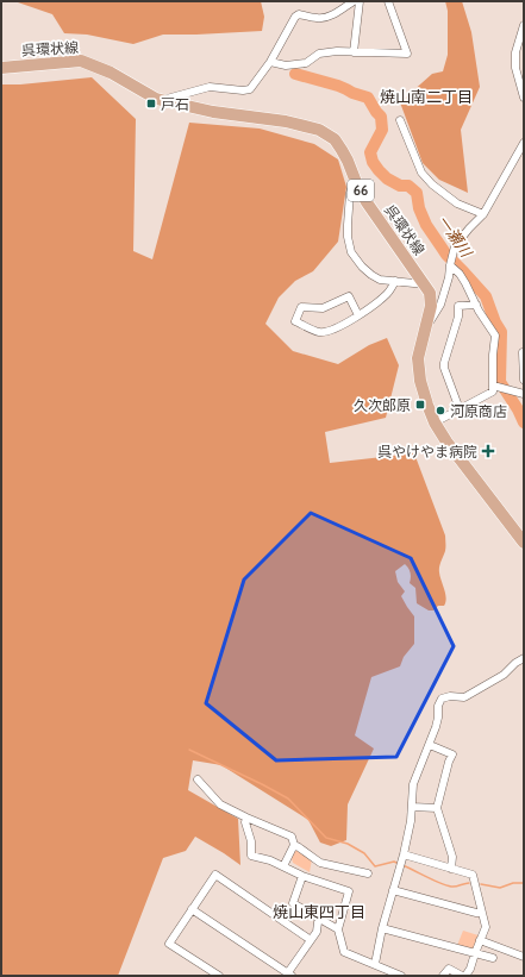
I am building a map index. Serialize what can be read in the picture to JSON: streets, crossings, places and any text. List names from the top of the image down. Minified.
{"streets":{"main road":["呉環状線","66"]},"districts":["焼山南二丁目","焼山東四丁目"],"water":["一瀬川"],"places":{"transit":["戸石","久次郎原"],"other":["河原商店"],"health":["呉やけやま病院"]}}
